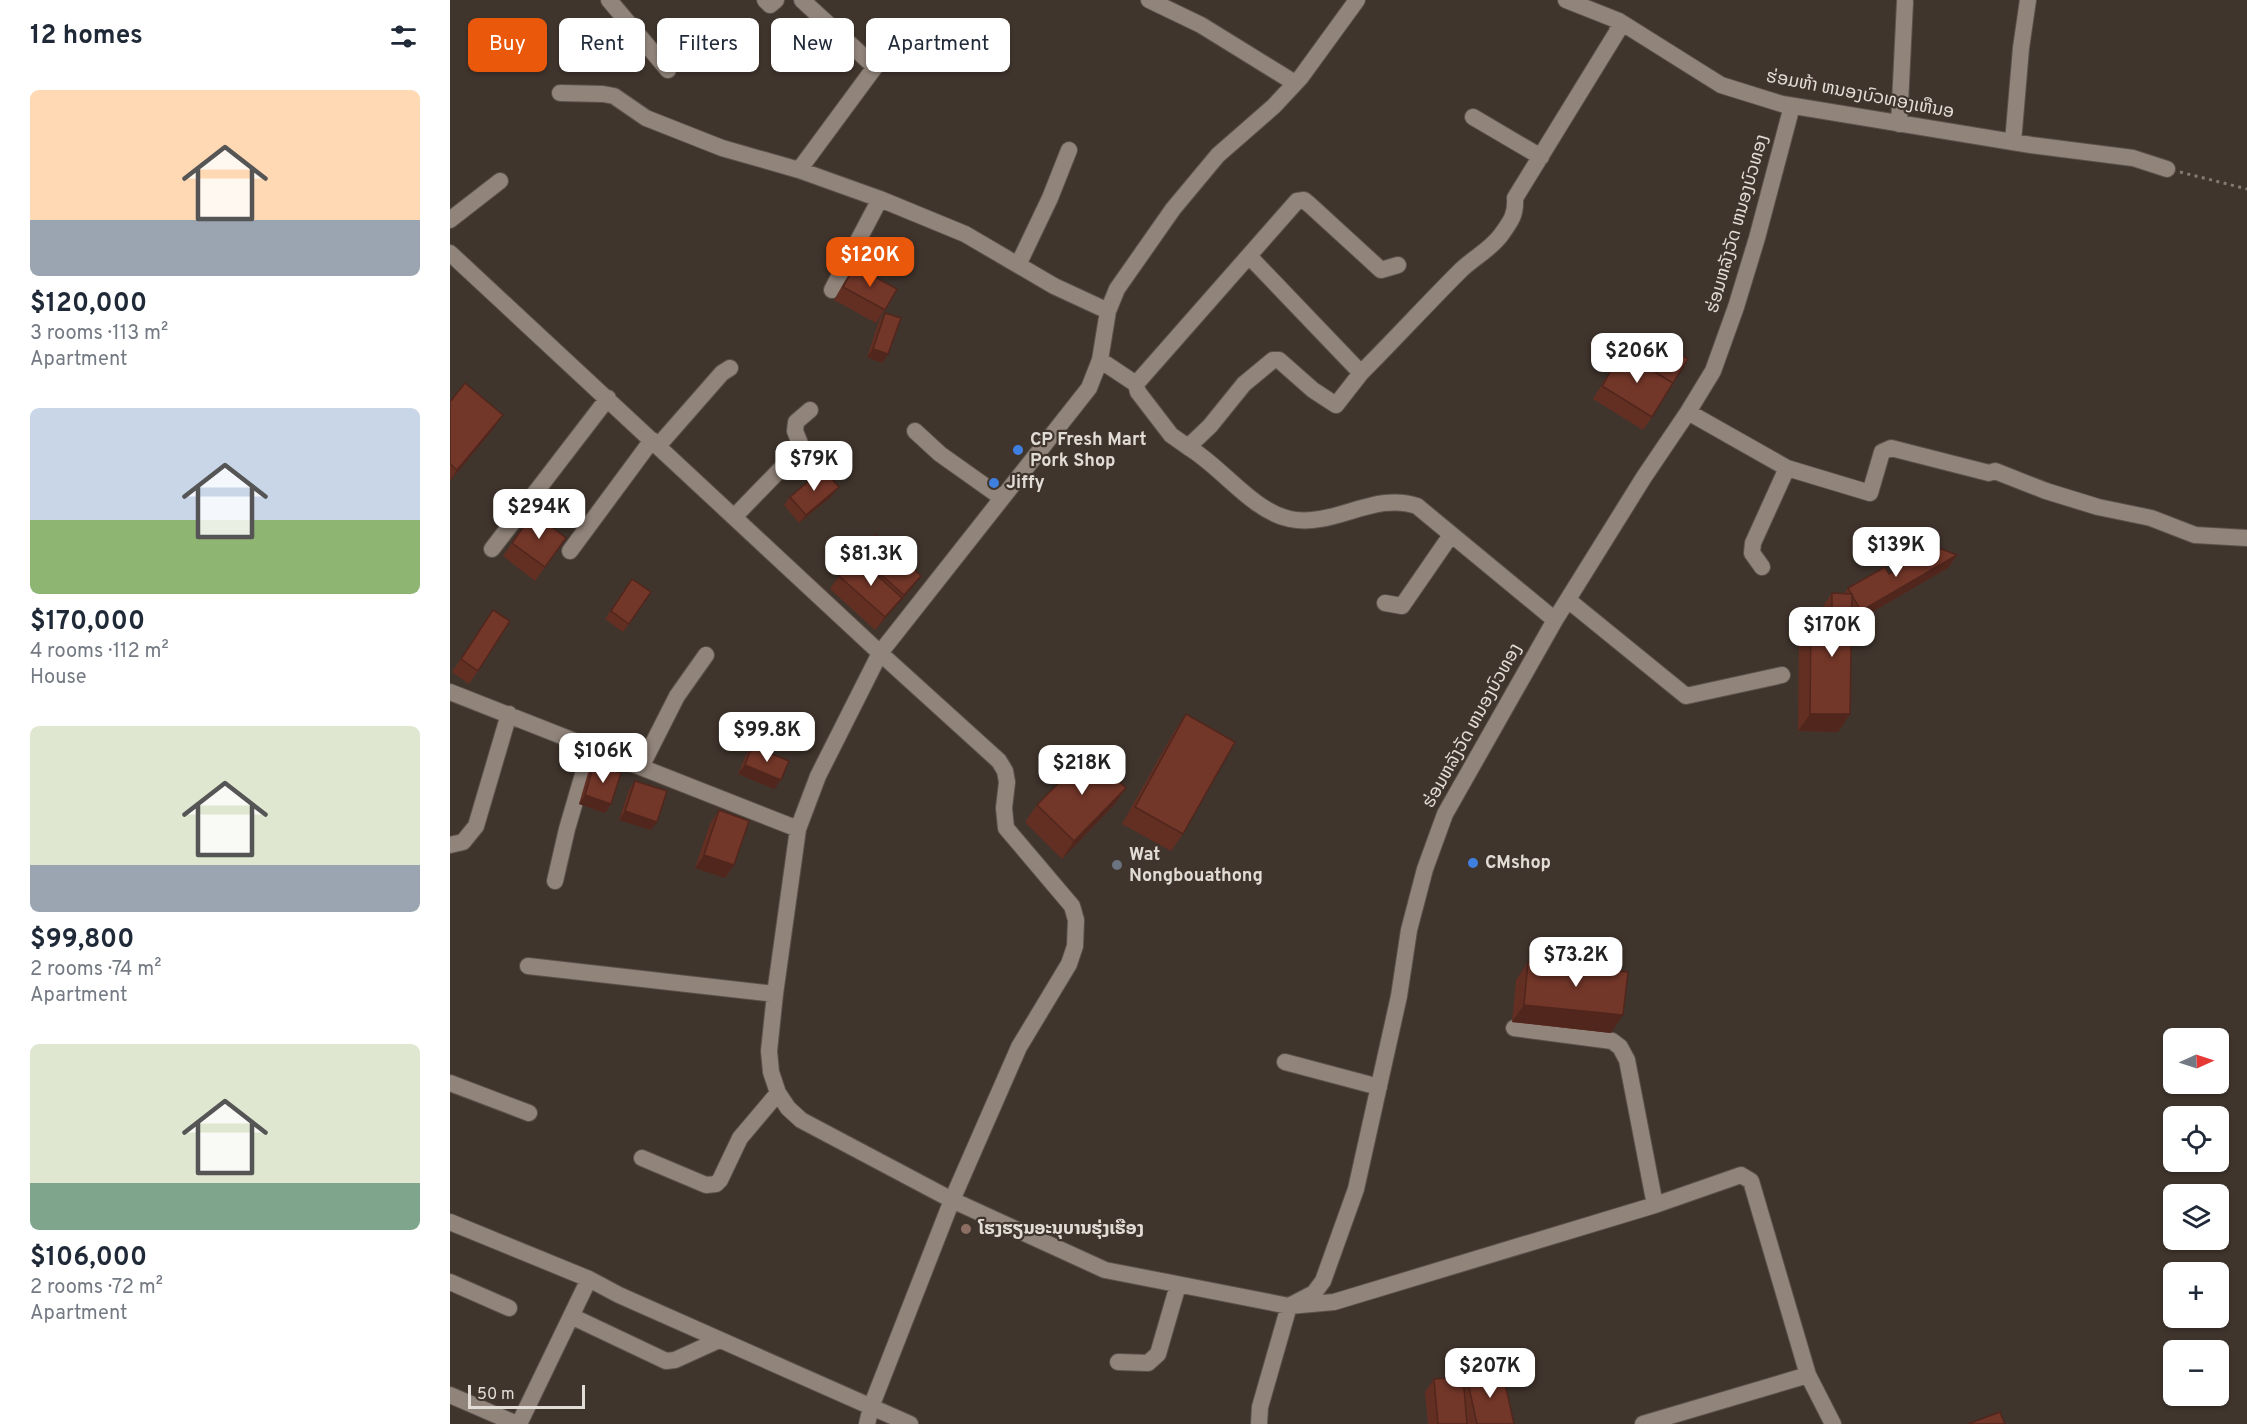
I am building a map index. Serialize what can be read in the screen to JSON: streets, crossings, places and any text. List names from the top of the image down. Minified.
{"streets":{"street":["ຮ່ອມຫ້າ ຫນອງບົວທອງເຫືນອ","ຮ່ອມຫລັງວັດ ຫນອງບົວທອງ"]},"crossings":[["ຮ່ອມຫ້າ ຫນອງບົວທອງເຫືນອ","ຮ່ອມຫລັງວັດ ຫນອງບົວທອງ"]],"places":["CP Fresh Mart Pork Shop","Jiffy","CMshop","Wat Nongbouathong","ໂຮງຮຽນອະນຸບານຮຸ່ງເຮືອງ"],"scale_bar":"50 m","north":"right","page":{"heading":"12 homes","chip":["Buy","Rent","Filters","New","Apartment"],"list":[{"name":"$120,000","note":"3 rooms · 113 m² · Apartment"},{"name":"$170,000","note":"4 rooms · 112 m² · House"},{"name":"$99,800","note":"2 rooms · 74 m² · Apartment"},{"name":"$106,000","note":"2 rooms · 72 m² · Apartment"}],"price":["$120K","$206K","$79K","$294K","$139K","$81.3K","$170K","$99.8K","$106K","$218K","$73.2K","$207K"],"map_buttons":["+","−"],"scale":"50 m"}}
